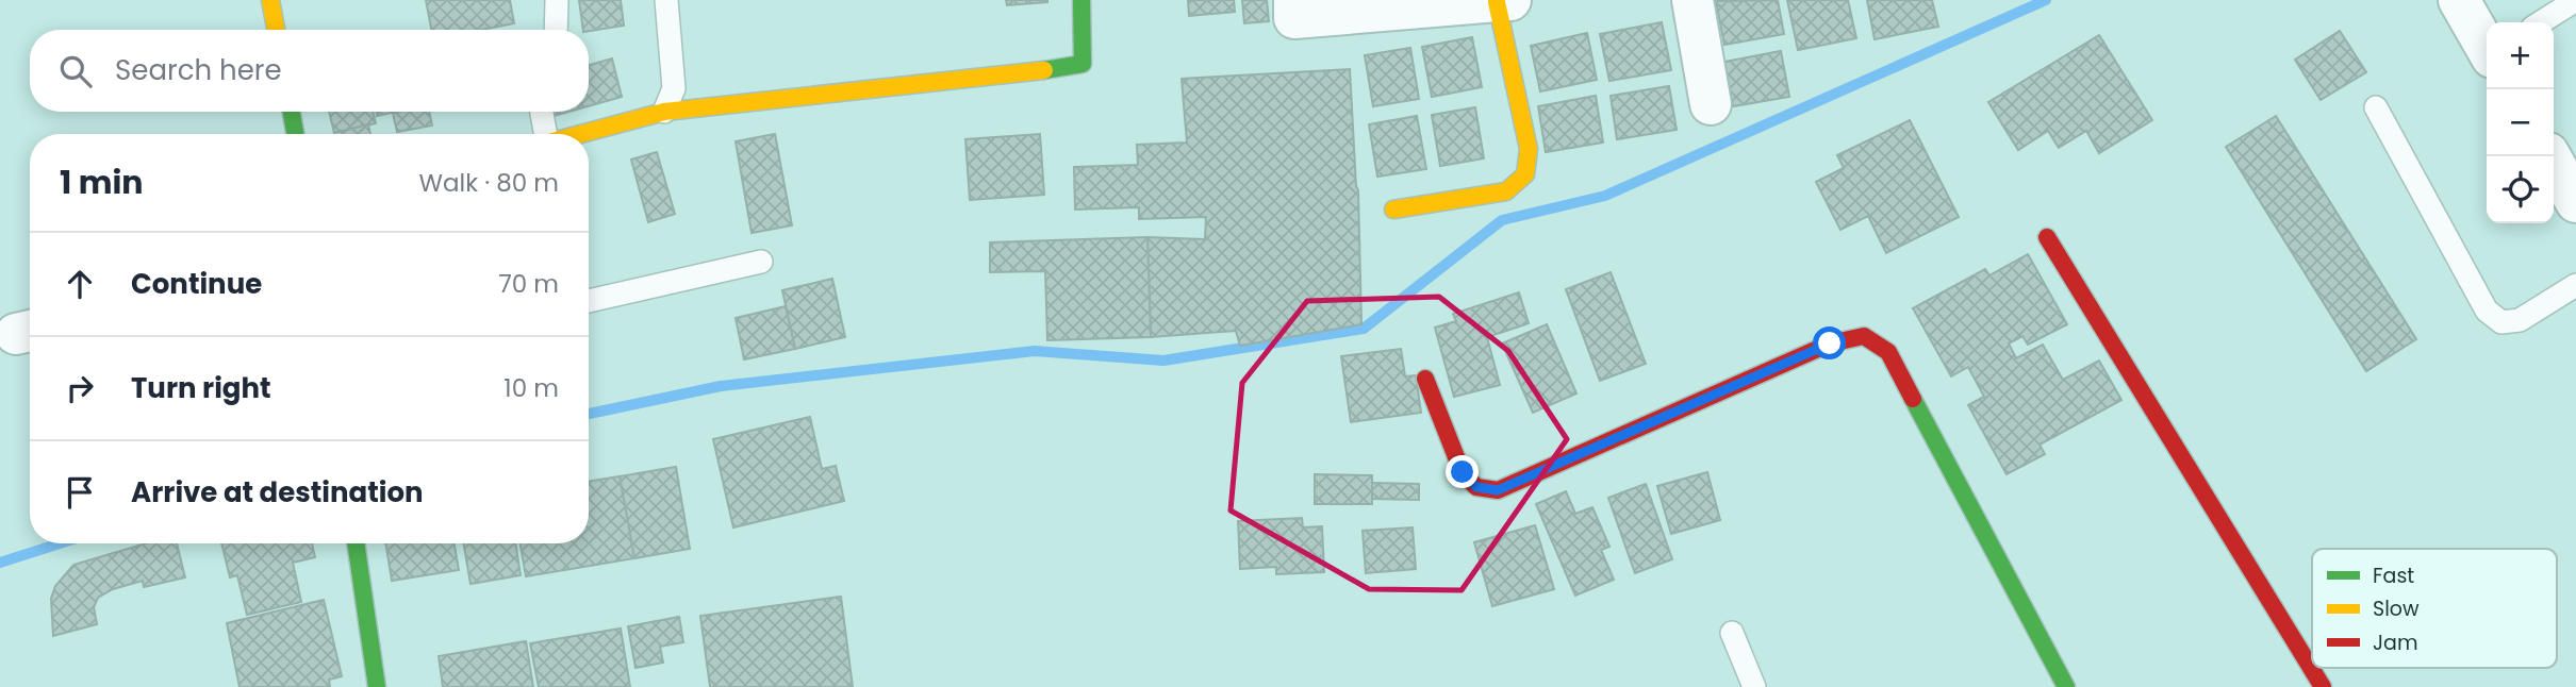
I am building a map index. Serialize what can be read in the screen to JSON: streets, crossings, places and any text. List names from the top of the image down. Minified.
{"legend":["Fast","Slow","Jam"],"page":{"map_buttons":["+","−"],"search":"Search here","heading":["1 min","Walk · 80 m"],"list":[["Continue","70 m"],["Turn right","10 m"],"Arrive at destination"]}}
